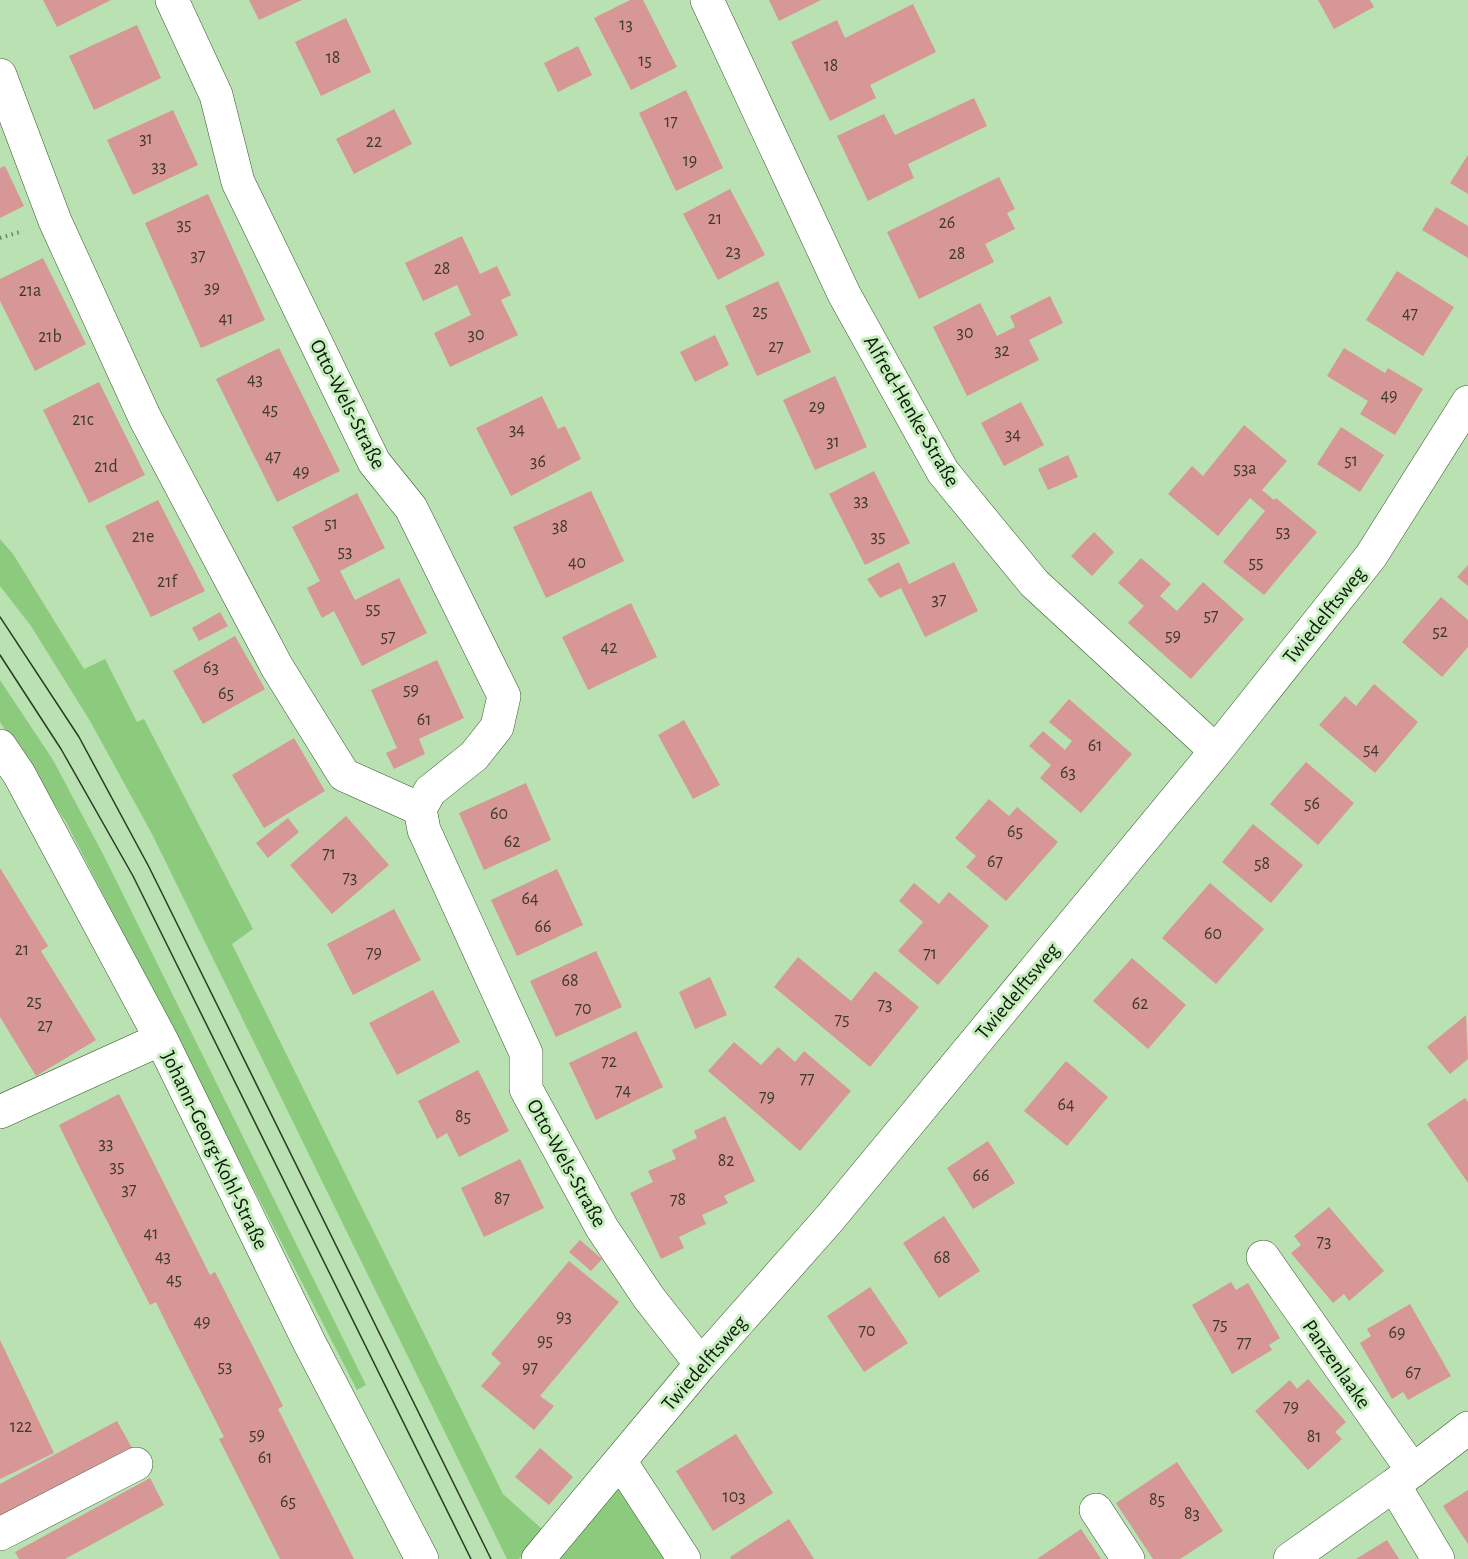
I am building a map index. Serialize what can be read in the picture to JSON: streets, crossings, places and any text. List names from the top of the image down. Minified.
{"streets":{"street":["Otto-Wels-Straße","Alfred-Henke-Straße","Twiedelftsweg","Johann-Georg-Kohl-Straße","Panzenlaake"]},"crossings":[["Otto-Wels-Straße","Twiedelftsweg"],["Alfred-Henke-Straße","Twiedelftsweg"]],"house_numbers":["13","18","15","18","17","31","22","19","33","21","26","35","23","28","37","28","39","21a","25","47","41","30","30","21b","27","32","43","49","29","45","21c","34","34","31","47","51","36","21d","53a","49","33","51","38","53","21e","35","53","40","55","21f","37","55","57","52","59","57","42","63","59","65","61","61","54","63","56","60","65","62","71","67","58","73","64","66","60","21","79","71","68","25","62","73","70","75","27","72","77","74","79","64","85","33","82","35","66","37","87","78","41","73","43","68","45","93","49","75","70","69","95","77","53","97","67","79","122","59","81","61","103","85","65","83"]}
